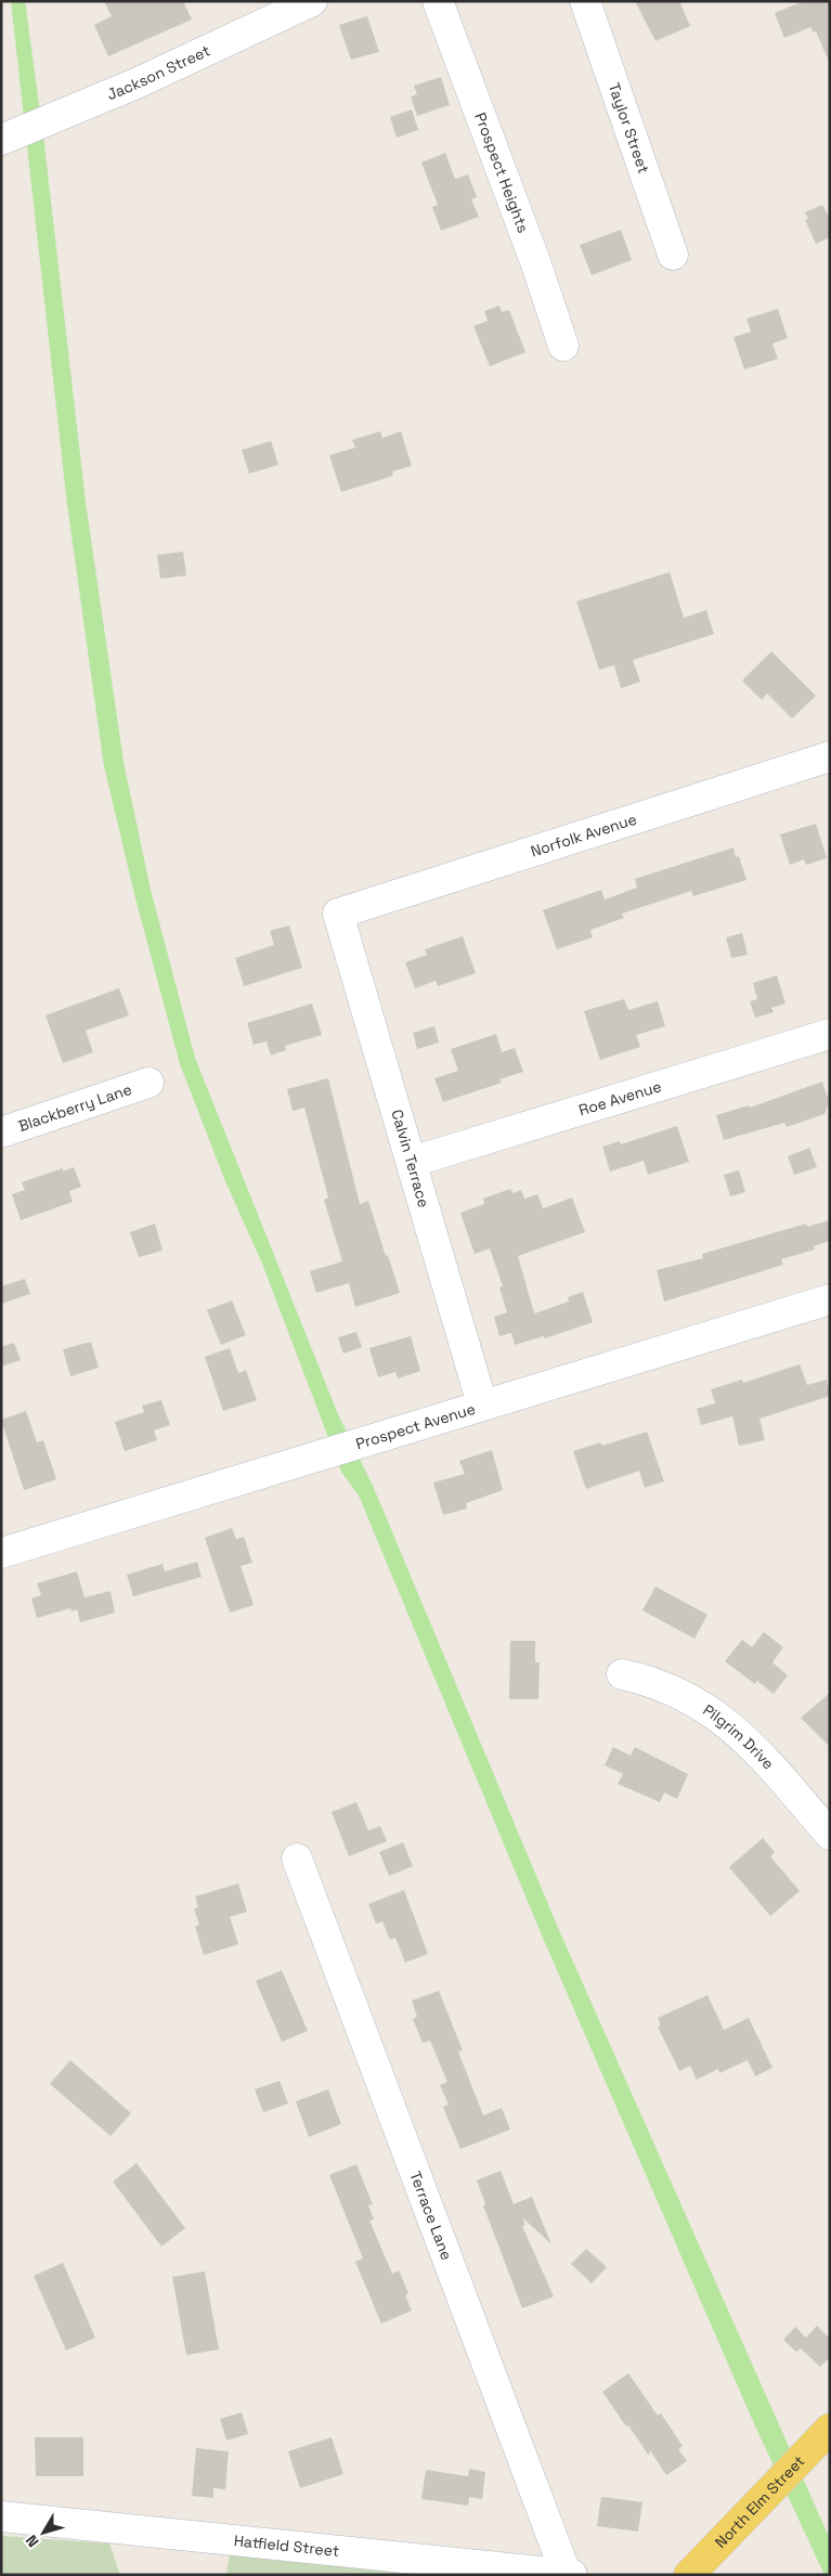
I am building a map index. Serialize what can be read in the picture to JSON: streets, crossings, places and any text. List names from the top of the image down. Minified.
{"streets":{"main road":["North Elm Street"],"street":["Jackson Street","Taylor Street","Prospect Heights","Norfolk Avenue","Roe Avenue","Blackberry Lane","Calvin Terrace","Prospect Avenue","Pilgrim Drive","Terrace Lane","Hatfield Street"]},"crossings":[["Norfolk Avenue","Calvin Terrace"],["Roe Avenue","Calvin Terrace"],["Calvin Terrace","Prospect Avenue"],["Terrace Lane","Hatfield Street"]],"north":"bottom left"}
